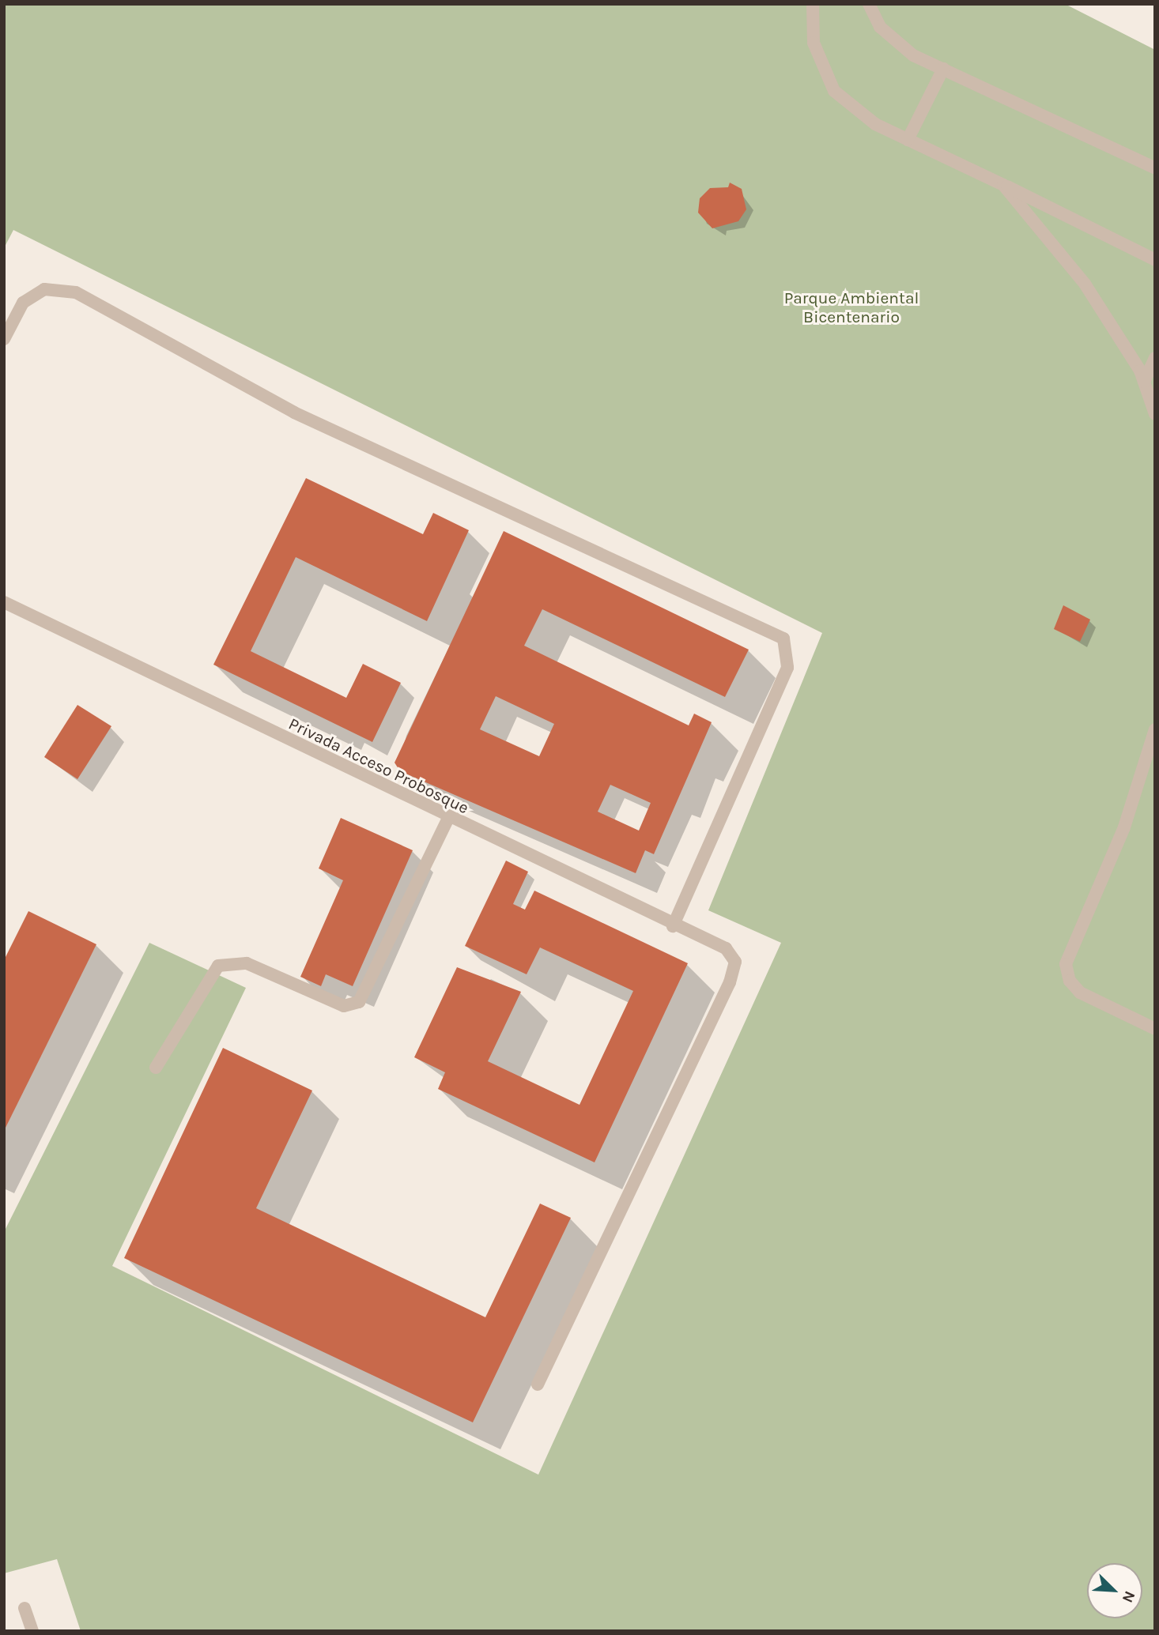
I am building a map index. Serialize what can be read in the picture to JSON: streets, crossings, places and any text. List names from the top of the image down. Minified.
{"streets":{"lane":["Privada Acceso Probosque"]},"parks":["Parque Ambiental Bicentenario"],"north":"bottom right"}
